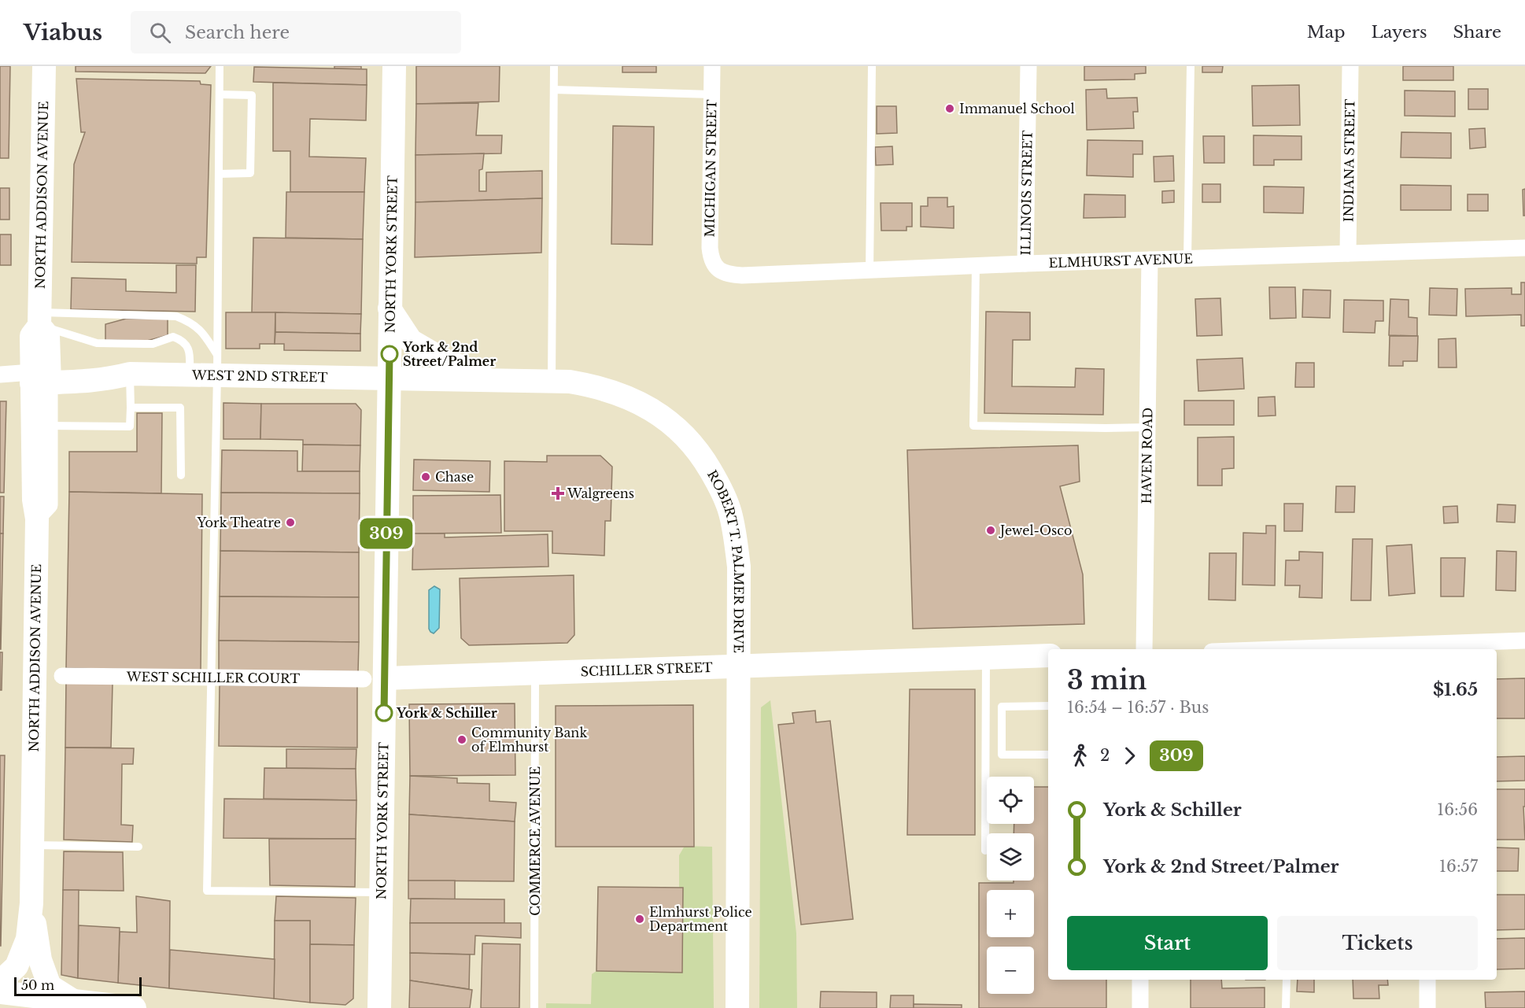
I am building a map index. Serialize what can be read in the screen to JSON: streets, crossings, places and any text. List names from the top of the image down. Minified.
{"streets":{"street":["INDIANA STREET","MICHIGAN STREET","ILLINOIS STREET","NORTH ADDISON AVENUE","NORTH YORK STREET","ELMHURST AVENUE","WEST 2ND STREET","HAVEN ROAD","ROBERT T. PALMER DRIVE","SCHILLER STREET","WEST SCHILLER COURT"],"lane":["COMMERCE AVENUE"]},"crossings":[["INDIANA STREET","ELMHURST AVENUE"],["MICHIGAN STREET","ELMHURST AVENUE"],["ILLINOIS STREET","ELMHURST AVENUE"],["NORTH ADDISON AVENUE","WEST 2ND STREET"],["NORTH YORK STREET","WEST 2ND STREET"],["NORTH YORK STREET","ROBERT T. PALMER DRIVE"],["NORTH YORK STREET","SCHILLER STREET"],["NORTH YORK STREET","WEST SCHILLER COURT"],["ELMHURST AVENUE","HAVEN ROAD"],["WEST 2ND STREET","ROBERT T. PALMER DRIVE"],["ROBERT T. PALMER DRIVE","SCHILLER STREET"],["SCHILLER STREET","WEST SCHILLER COURT"],["SCHILLER STREET","COMMERCE AVENUE"]],"places":{"other":["Immanuel School","York & 2nd Street/Palmer","Chase","York Theatre","Jewel-Osco","York & Schiller","Community Bank of Elmhurst","Elmhurst Police Department"],"health":["Walgreens"]},"lines":["bus line 309"],"scale_bar":"50 m","page":{"header":"Viabus","search":"Search here","nav":["Map","Layers","Share"],"on_map":"309","heading":["3 min","16:54 – 16:57 · Bus","$1.65"],"legs":["2","309"],"map_buttons":["+","−"],"list":[{"name":"York & Schiller","value":"16:56"},{"name":"York & 2nd Street/Palmer","value":"16:57"}],"buttons":["Start","Tickets"],"scale":"50 m"}}
